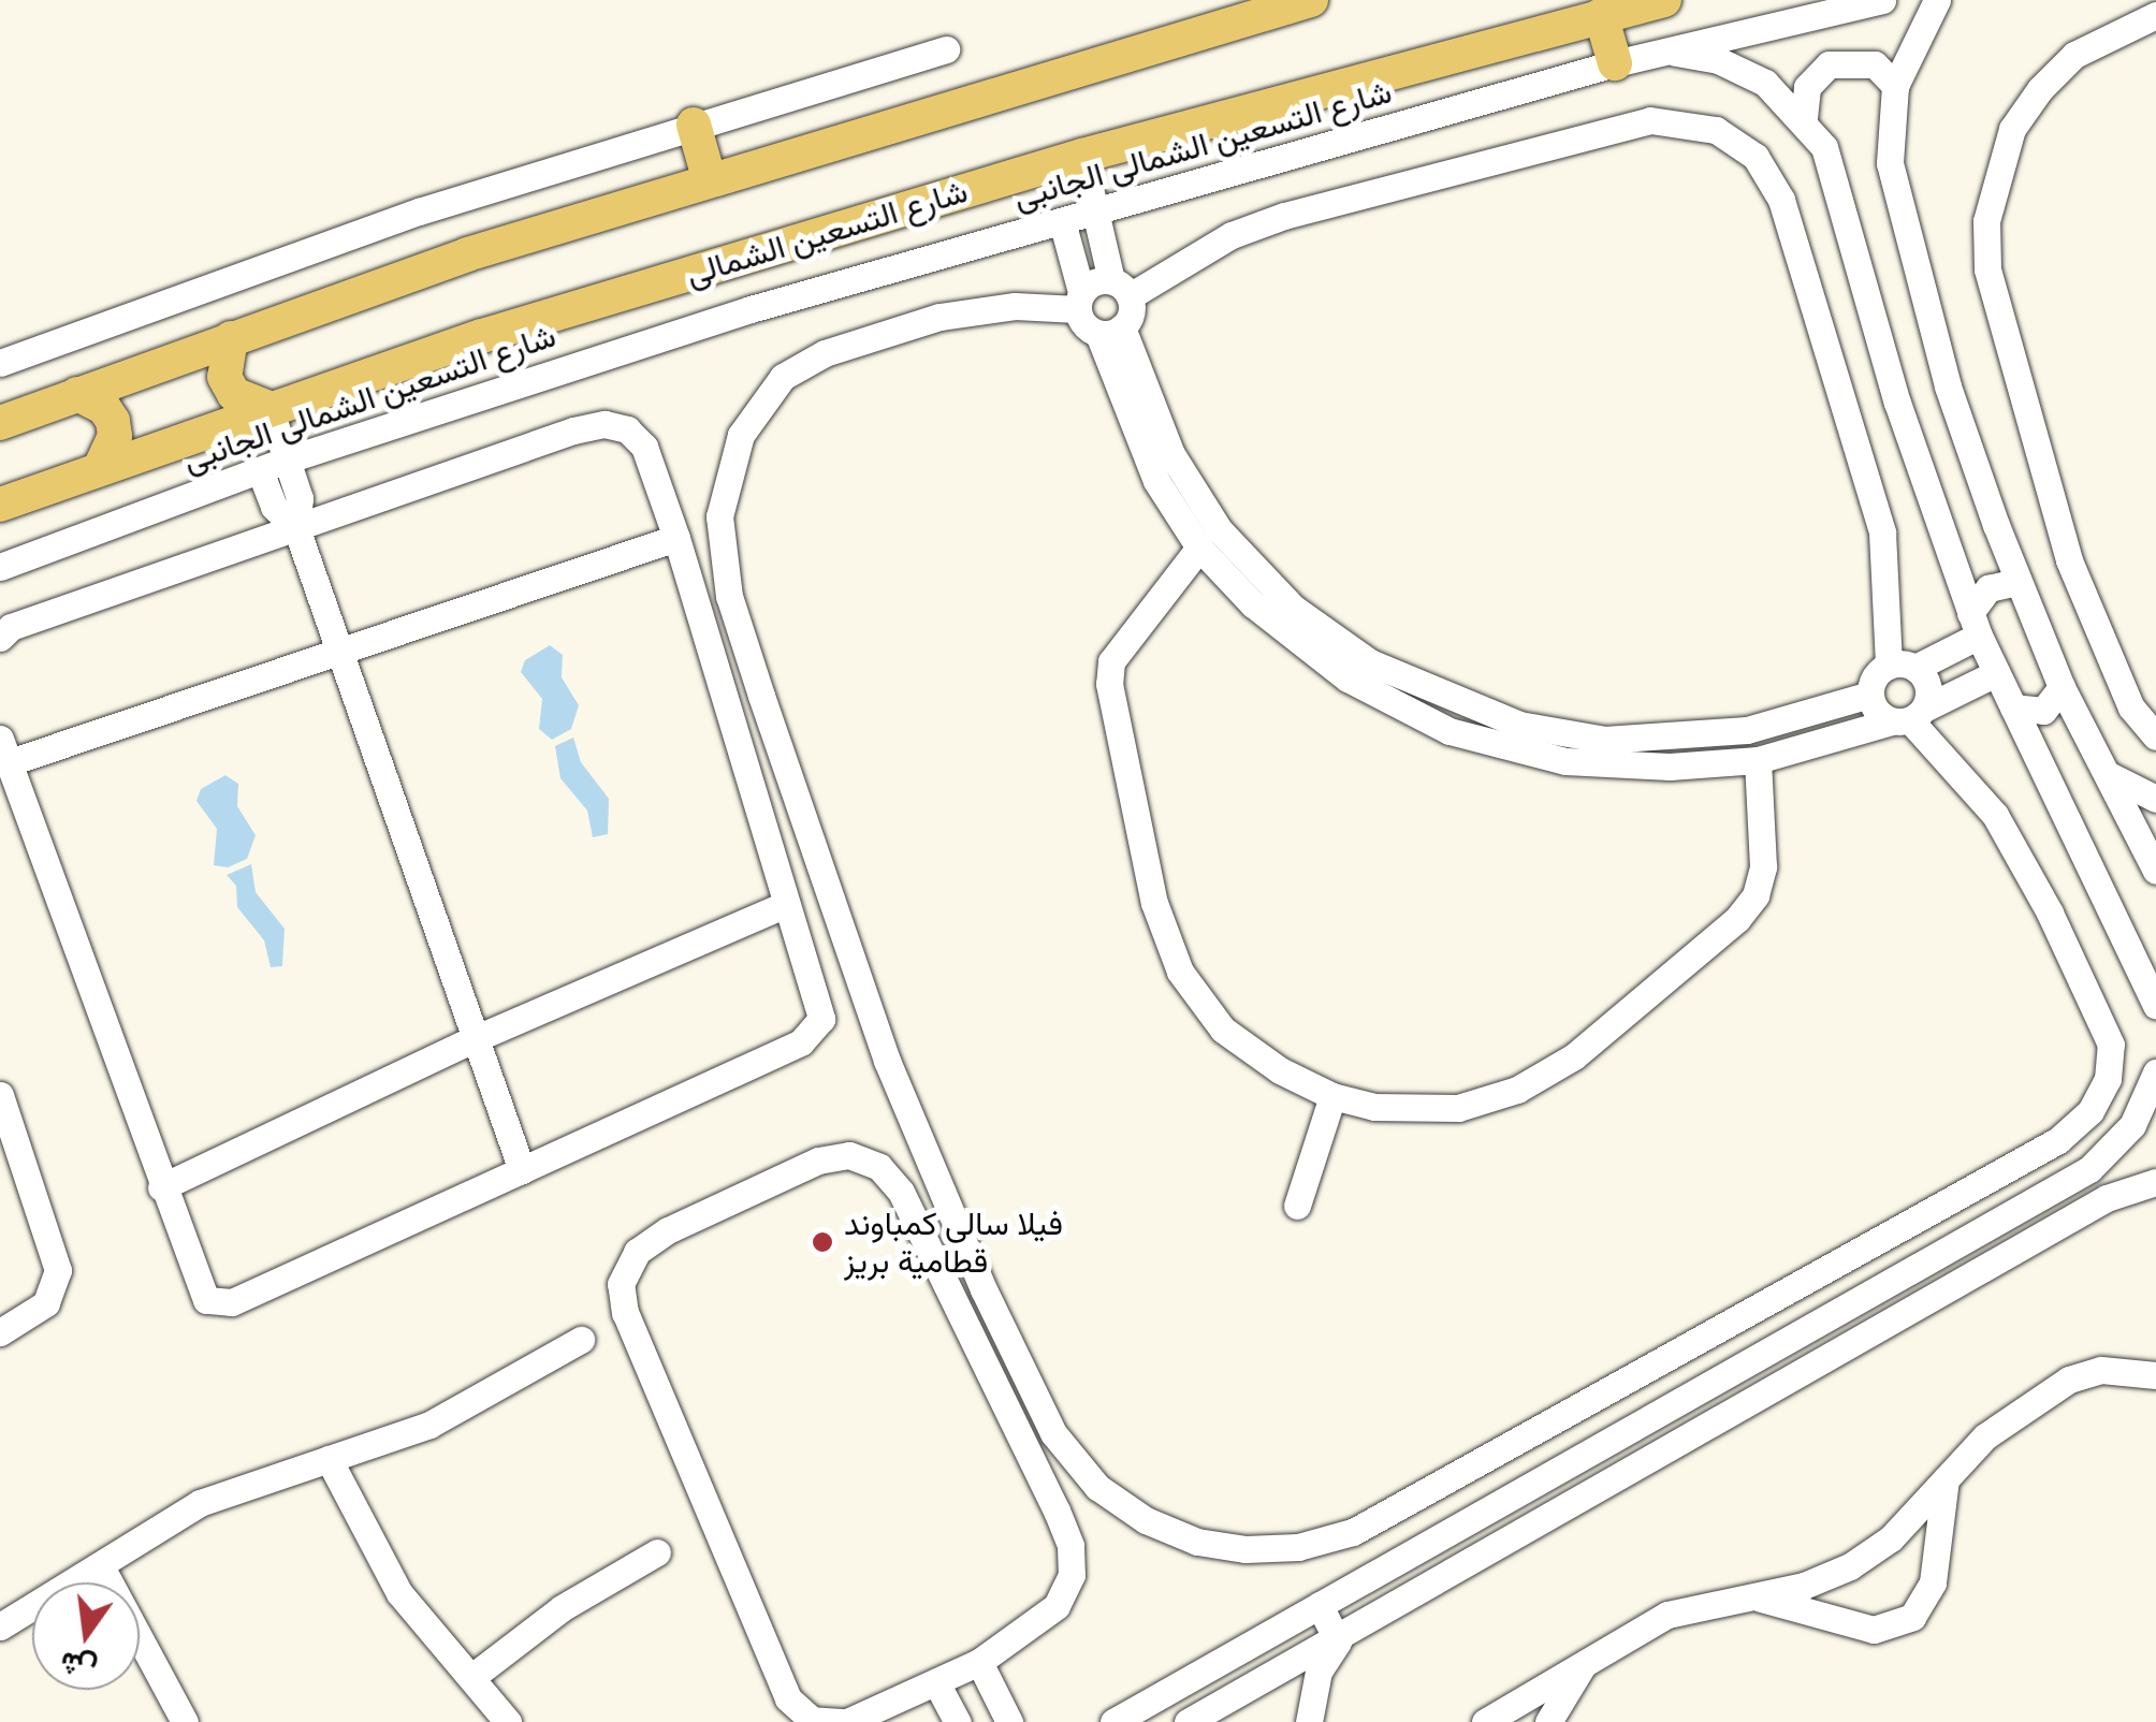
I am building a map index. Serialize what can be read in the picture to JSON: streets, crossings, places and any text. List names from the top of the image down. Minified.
{"streets":{"main road":["شارع التسعين الشمالى"],"street":["شارع التسعين الشمالى الجانبى"]},"places":["فيلا سالى كمباوند قطامية بريز"],"north":"bottom"}
